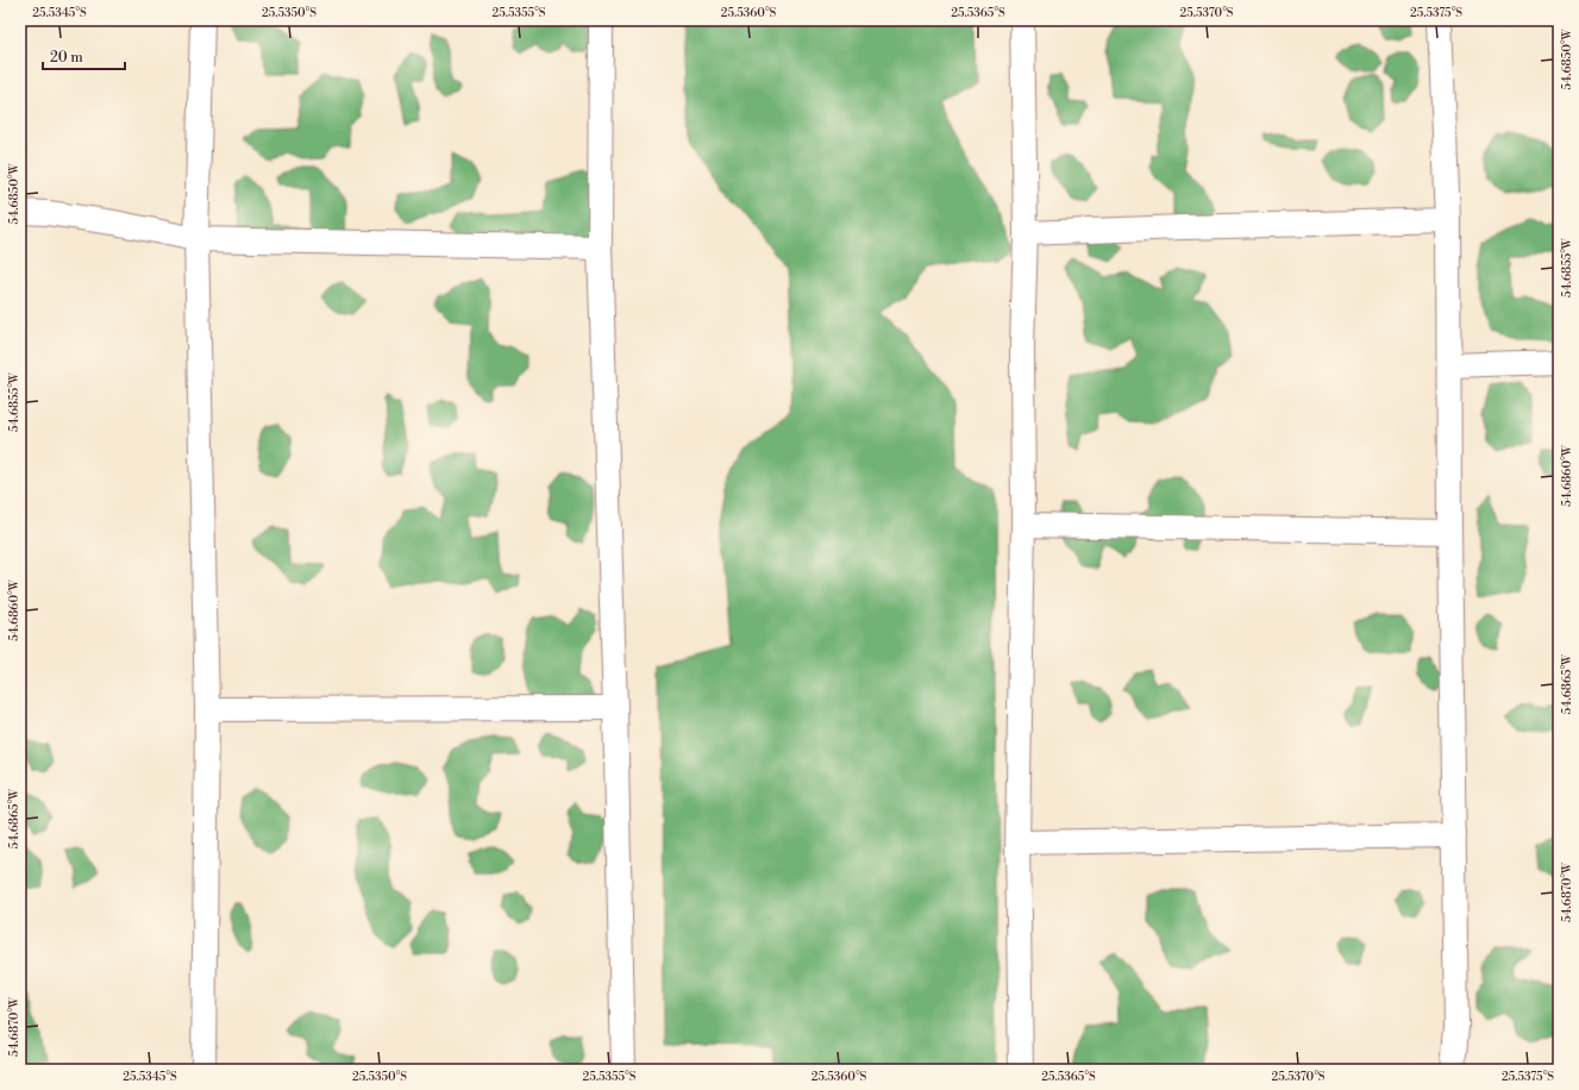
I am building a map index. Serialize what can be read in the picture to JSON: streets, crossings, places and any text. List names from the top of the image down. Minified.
{"scale_bar":"20 m","coordinates":["25.5345°S","25.5350°S","25.5355°S","25.5360°S","25.5365°S","25.5370°S","25.5375°S","54.6850°W","54.6855°W","54.6860°W","54.6865°W","54.6870°W"]}
